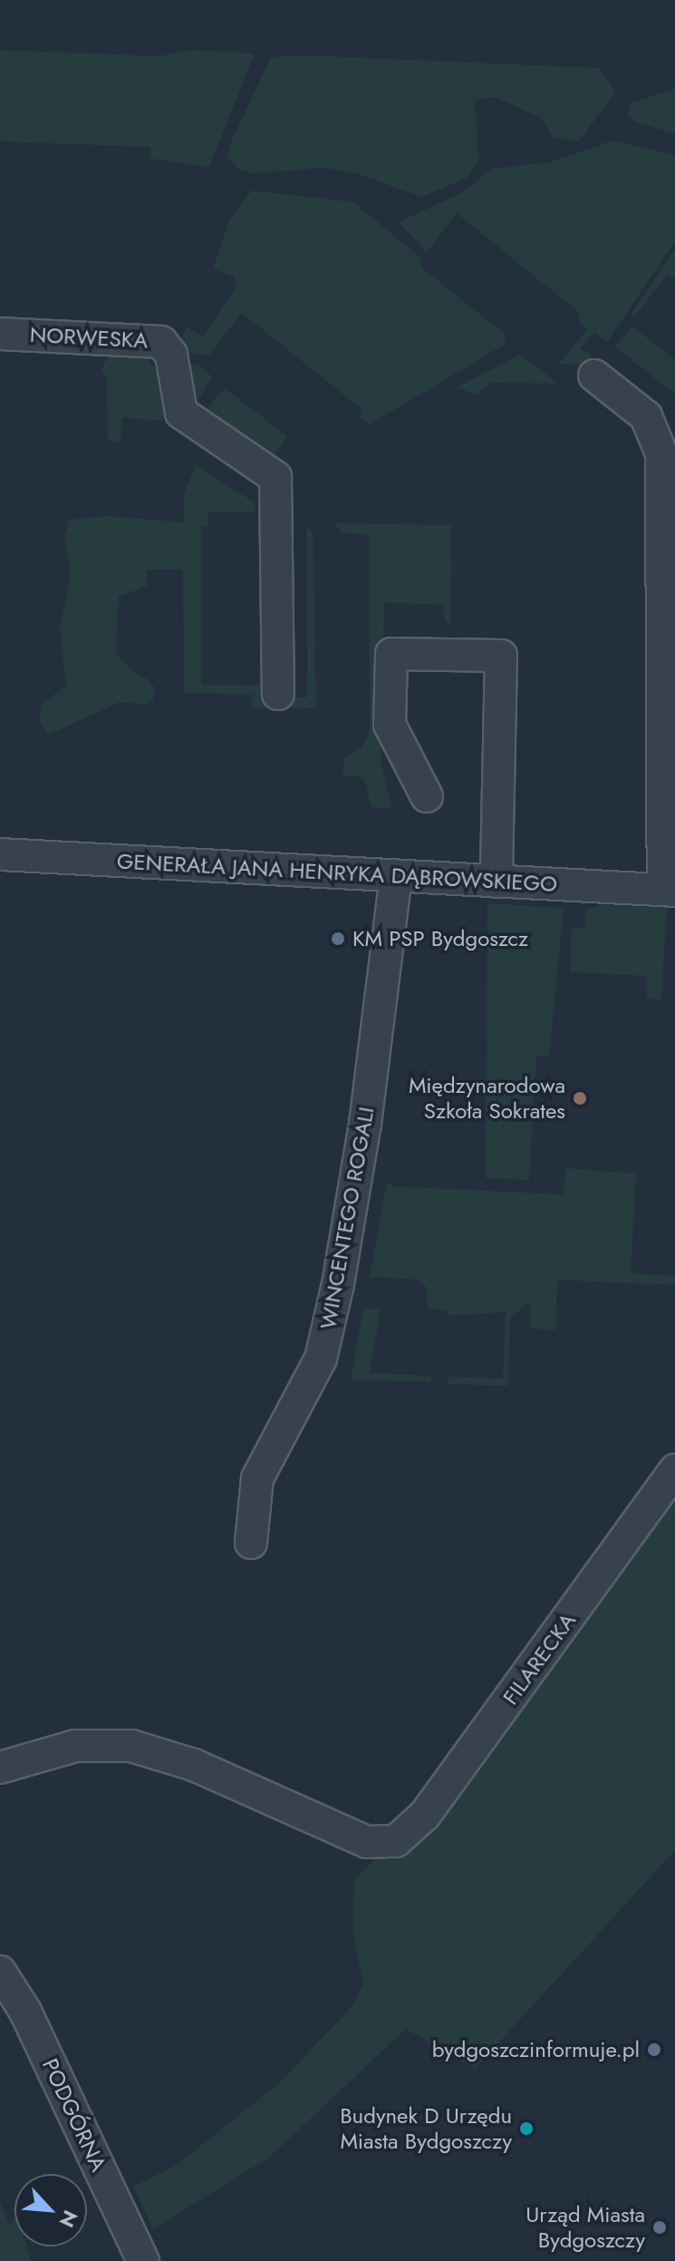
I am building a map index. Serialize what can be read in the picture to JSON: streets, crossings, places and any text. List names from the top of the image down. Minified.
{"streets":{"street":["NORWESKA","GENERAŁA JANA HENRYKA DĄBROWSKIEGO","WINCENTEGO ROGALI","FILARECKA","PODGÓRNA"]},"crossings":[["GENERAŁA JANA HENRYKA DĄBROWSKIEGO","WINCENTEGO ROGALI"]],"places":["KM PSP Bydgoszcz","Międzynarodowa Szkoła Sokrates","bydgoszczinformuje.pl","Budynek D Urzędu Miasta Bydgoszczy","Urząd Miasta Bydgoszczy"],"north":"bottom right"}
